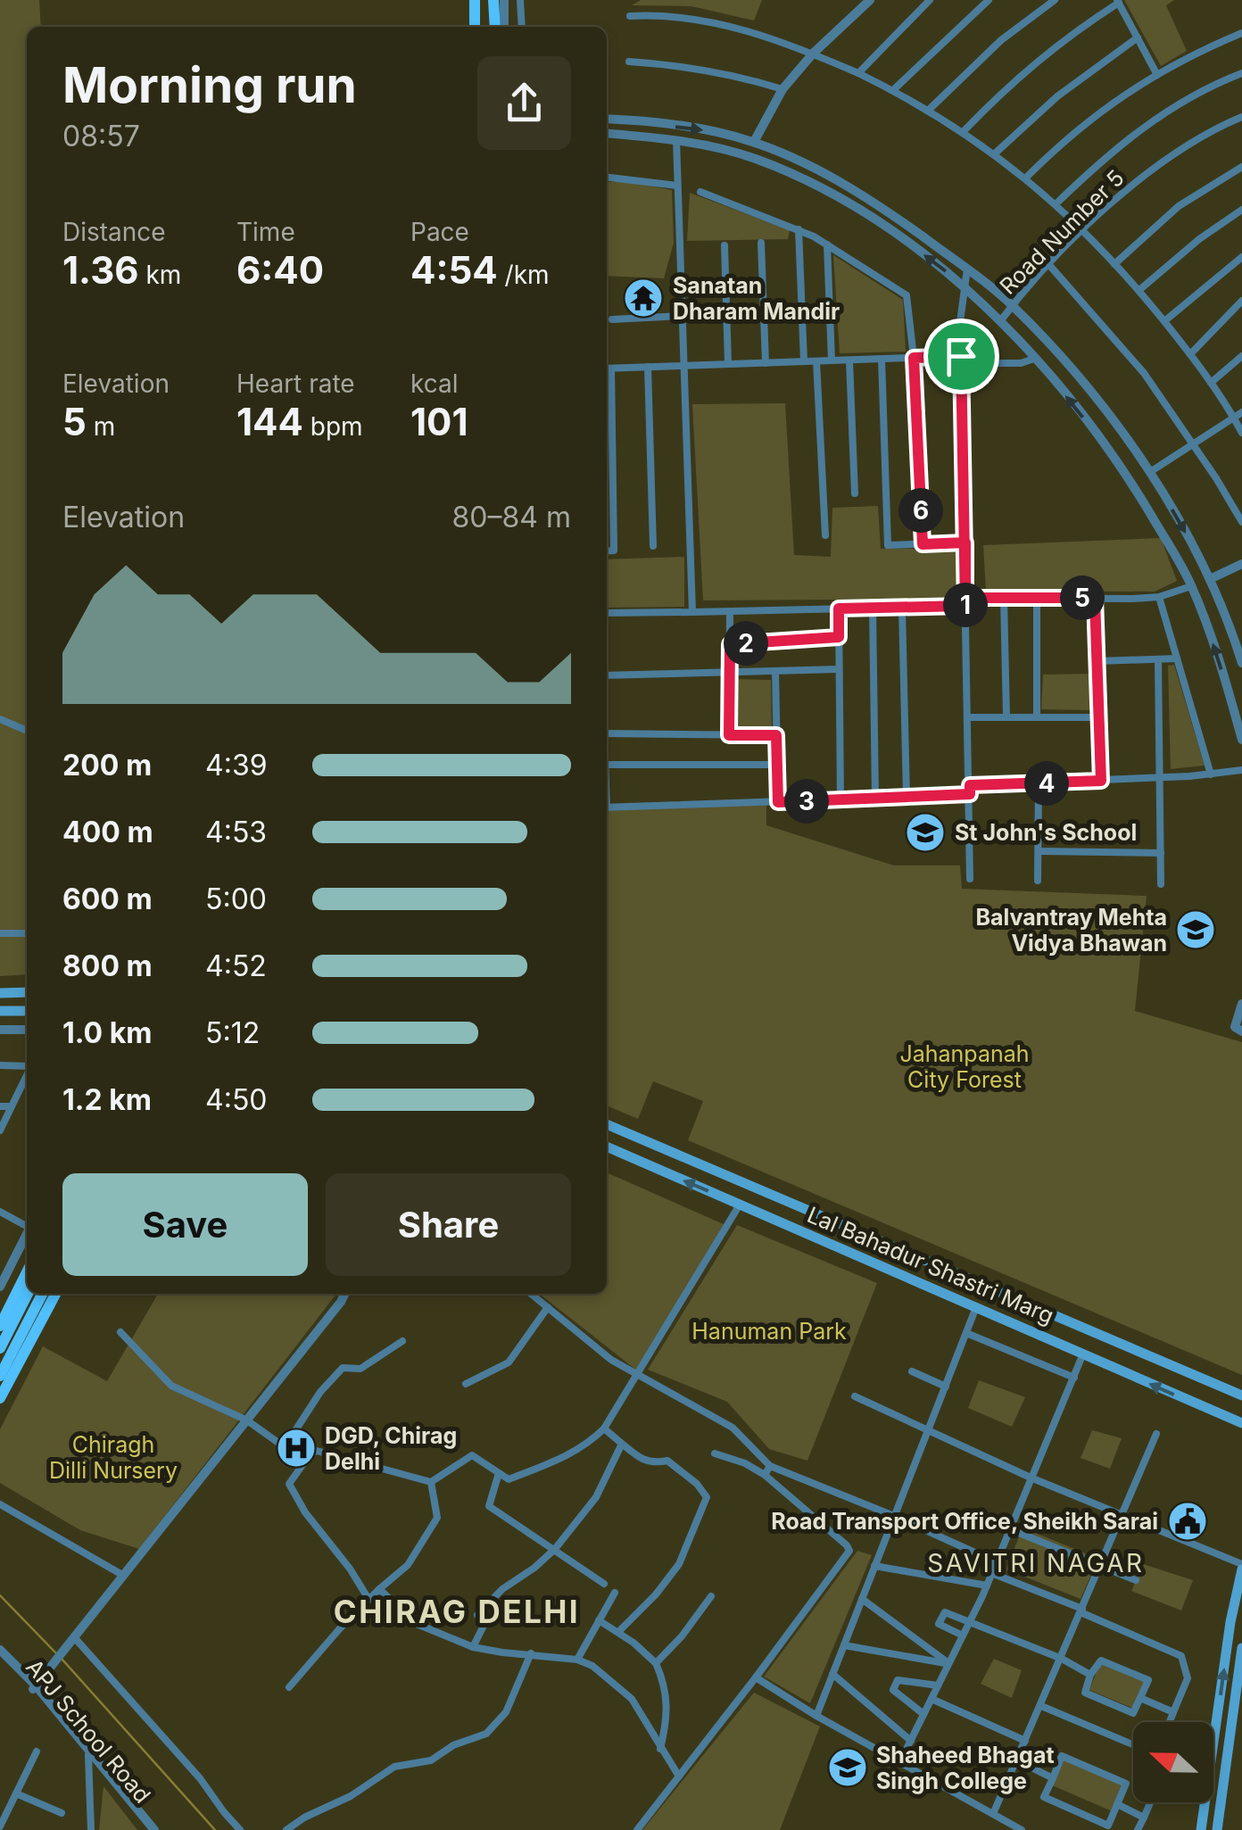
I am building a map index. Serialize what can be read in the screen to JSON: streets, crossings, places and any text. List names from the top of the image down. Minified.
{"streets":{"main road":["Lal Bahadur Shastri Marg"],"street":["Road Number 5","APJ School Road"]},"districts":["SAVITRI NAGAR","CHIRAG DELHI"],"parks":["Jahanpanah City Forest","Hanuman Park","Chiragh Dilli Nursery"],"places":{"temple":["Sanatan Dharam Mandir"],"school or university":["St John's School","Balvantray Mehta Vidya Bhawan","Shaheed Bhagat Singh College"],"hospital":["DGD, Chirag Delhi"],"public building":["Road Transport Office, Sheikh Sarai"]},"north":"left","page":{"heading":["Morning run","08:57"],"stats":[["Distance","1.36 km"],["Time","6:40"],["Pace","4:54 /km"],["Elevation","5 m"],["Heart rate","144 bpm"],["kcal","101"]],"chart":["Elevation","80–84 m"],"pins":["6","5","1","2","4","3"],"list":[{"name":"200 m","note":"4:39"},{"name":"400 m","note":"4:53"},{"name":"600 m","note":"5:00"},{"name":"800 m","note":"4:52"},{"name":"1.0 km","note":"5:12"},{"name":"1.2 km","note":"4:50"}],"buttons":["Save","Share"]}}
